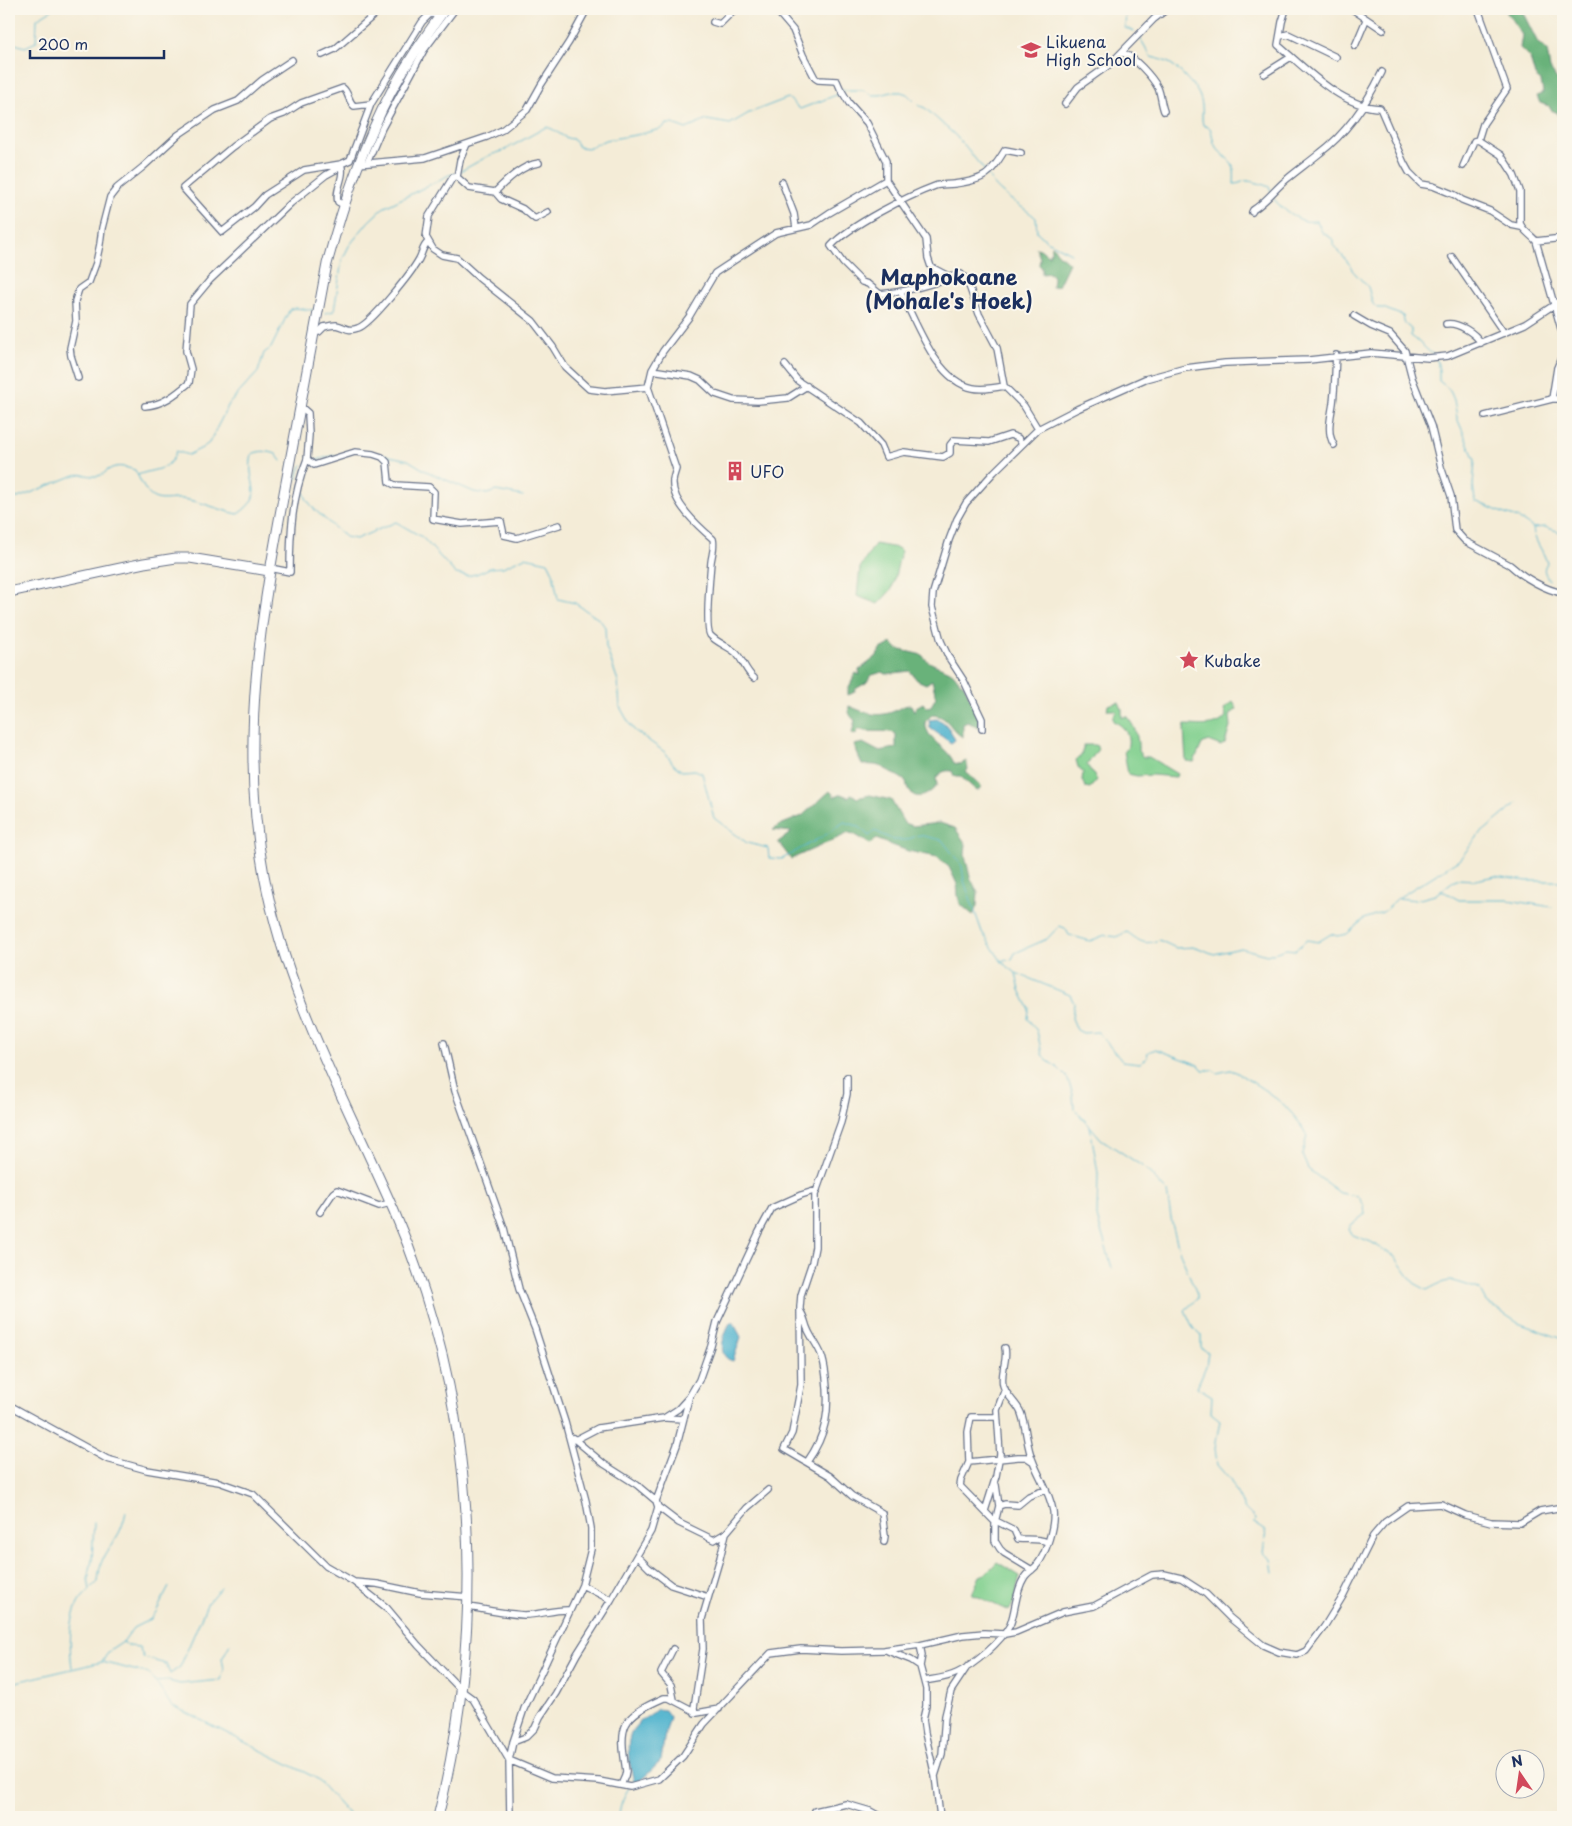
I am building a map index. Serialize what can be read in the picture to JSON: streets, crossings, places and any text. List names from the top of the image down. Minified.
{"districts":["Maphokoane (Mohale's Hoek)"],"places":{"school or university":["Likuena High School"],"building":["UFO"],"place":["Kubake"]},"scale_bar":"200 m","north":"top"}
